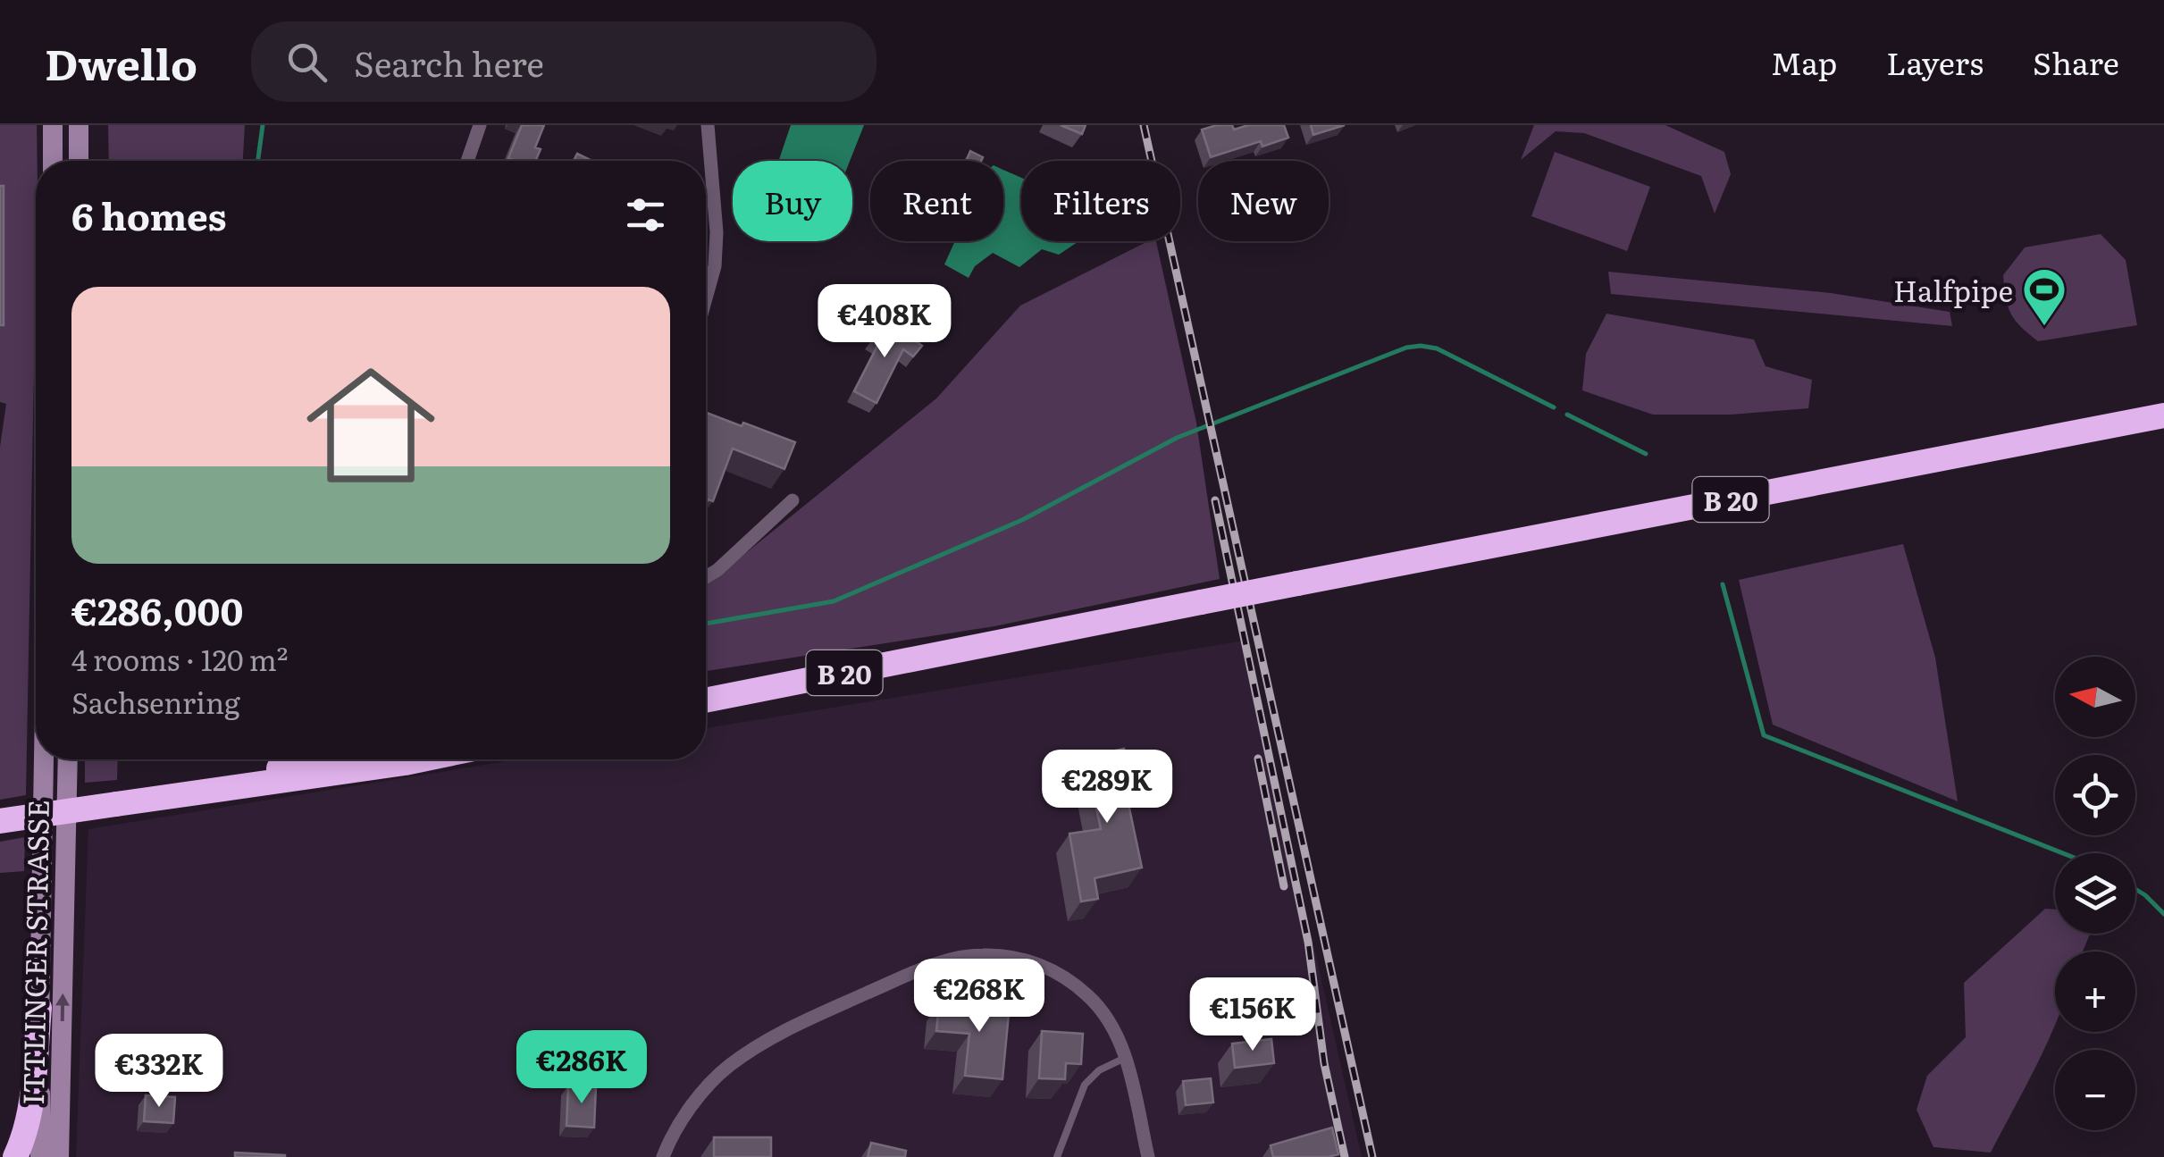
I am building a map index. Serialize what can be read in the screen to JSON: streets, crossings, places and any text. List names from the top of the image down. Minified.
{"streets":{"highway":["B 20"],"street":["ITTLINGER STRASSE"]},"places":{"sports":["Halfpipe"]},"north":"left","page":{"header":"Dwello","search":"Search here","nav":["Map","Layers","Share"],"chip":["Buy","Rent","Filters","New"],"heading":"6 homes","list":[{"name":"€286,000","note":"4 rooms · 120 m² · Sachsenring"}],"price":["€408K","€289K","€268K","€156K","€286K","€332K"],"map_buttons":["+","−"]}}
